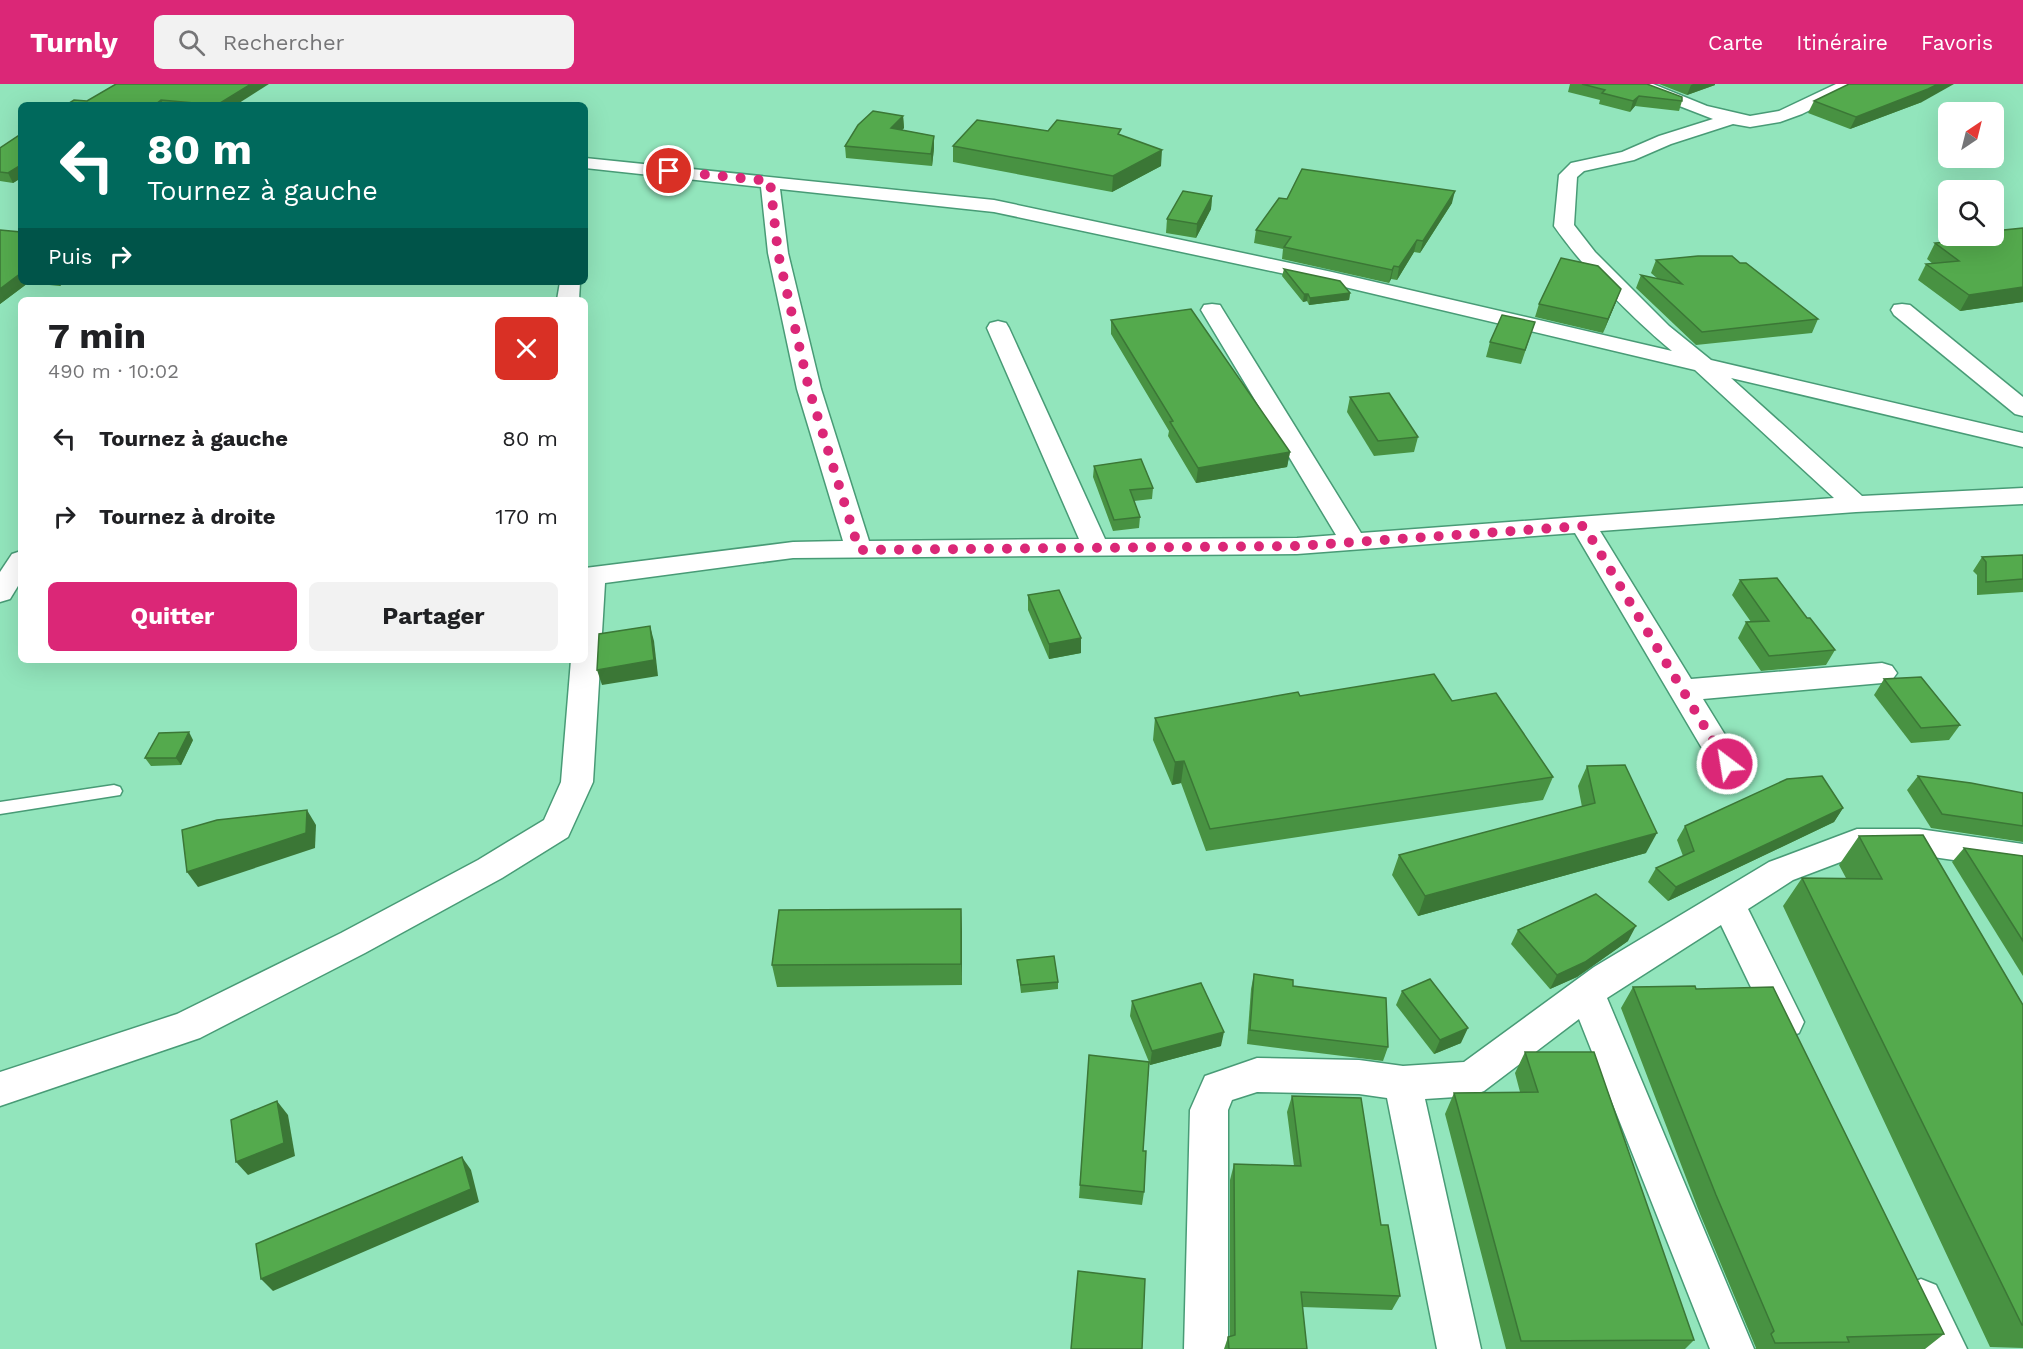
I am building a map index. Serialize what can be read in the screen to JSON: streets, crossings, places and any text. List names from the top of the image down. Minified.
{"north":"top right","page":{"header":"Turnly","search":"Rechercher","nav":["Carte","Itinéraire","Favoris"],"turn":["80 m","Tournez à gauche"],"then":"Puis","heading":["7 min","490 m · 10:02"],"list":[{"name":"Tournez à gauche","value":"80 m"},{"name":"Tournez à droite","value":"170 m"}],"buttons":["Quitter","Partager"]}}
